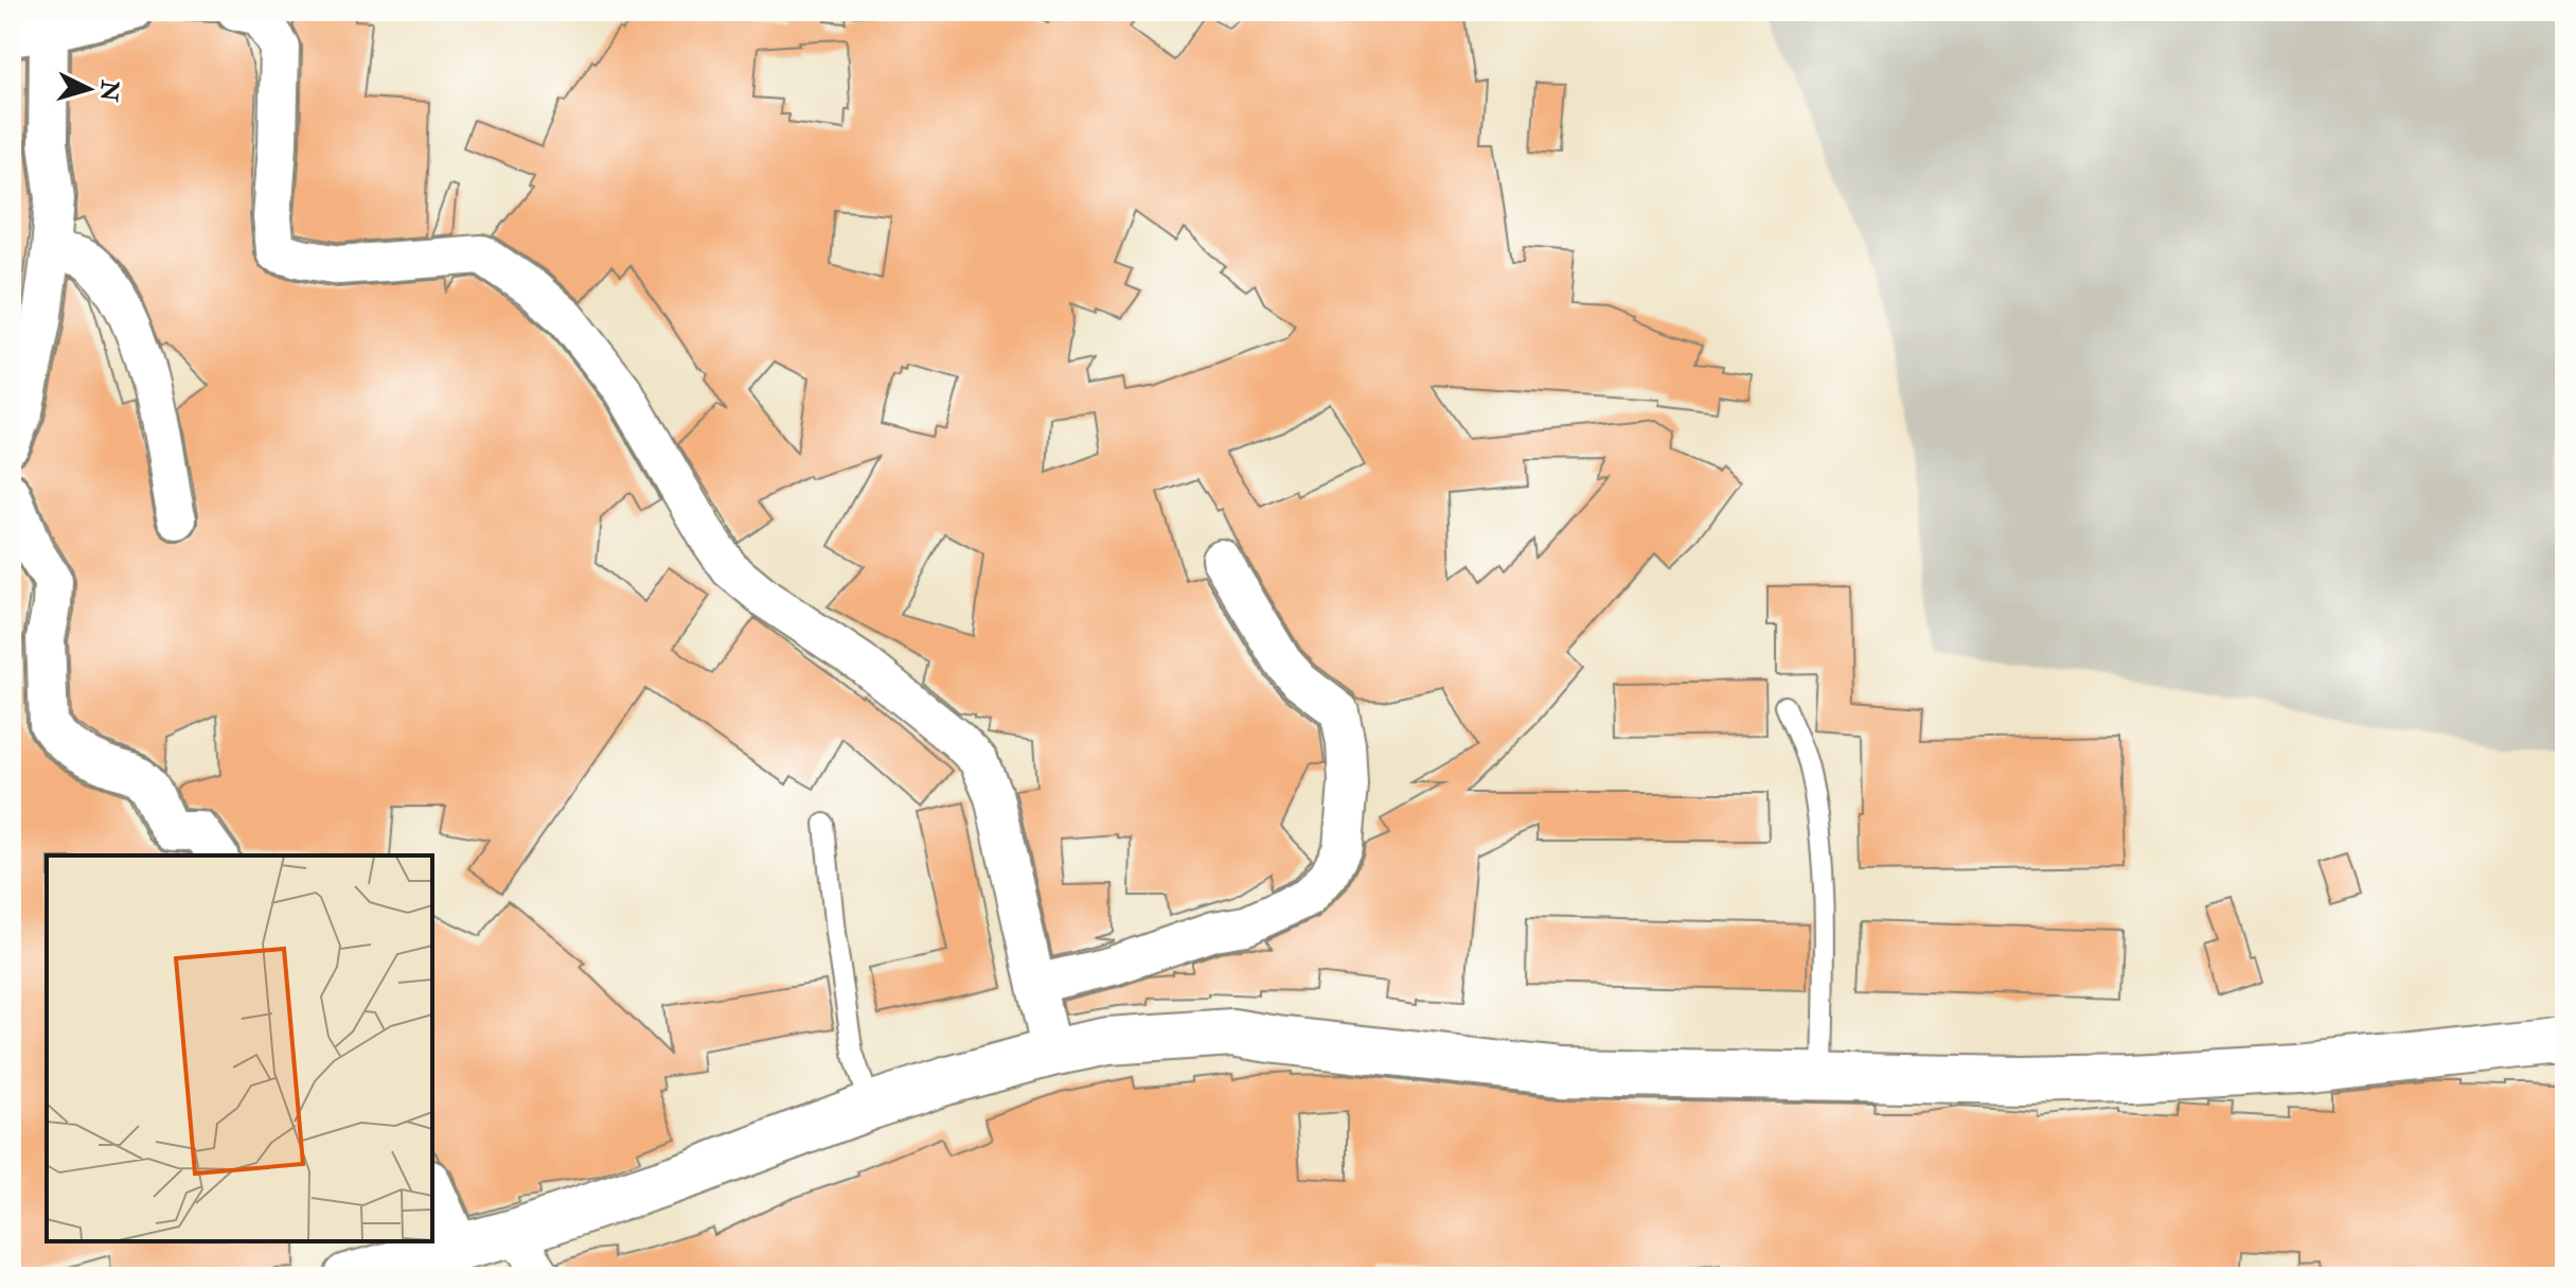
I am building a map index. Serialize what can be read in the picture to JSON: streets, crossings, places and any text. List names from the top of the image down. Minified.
{"north":"right"}
